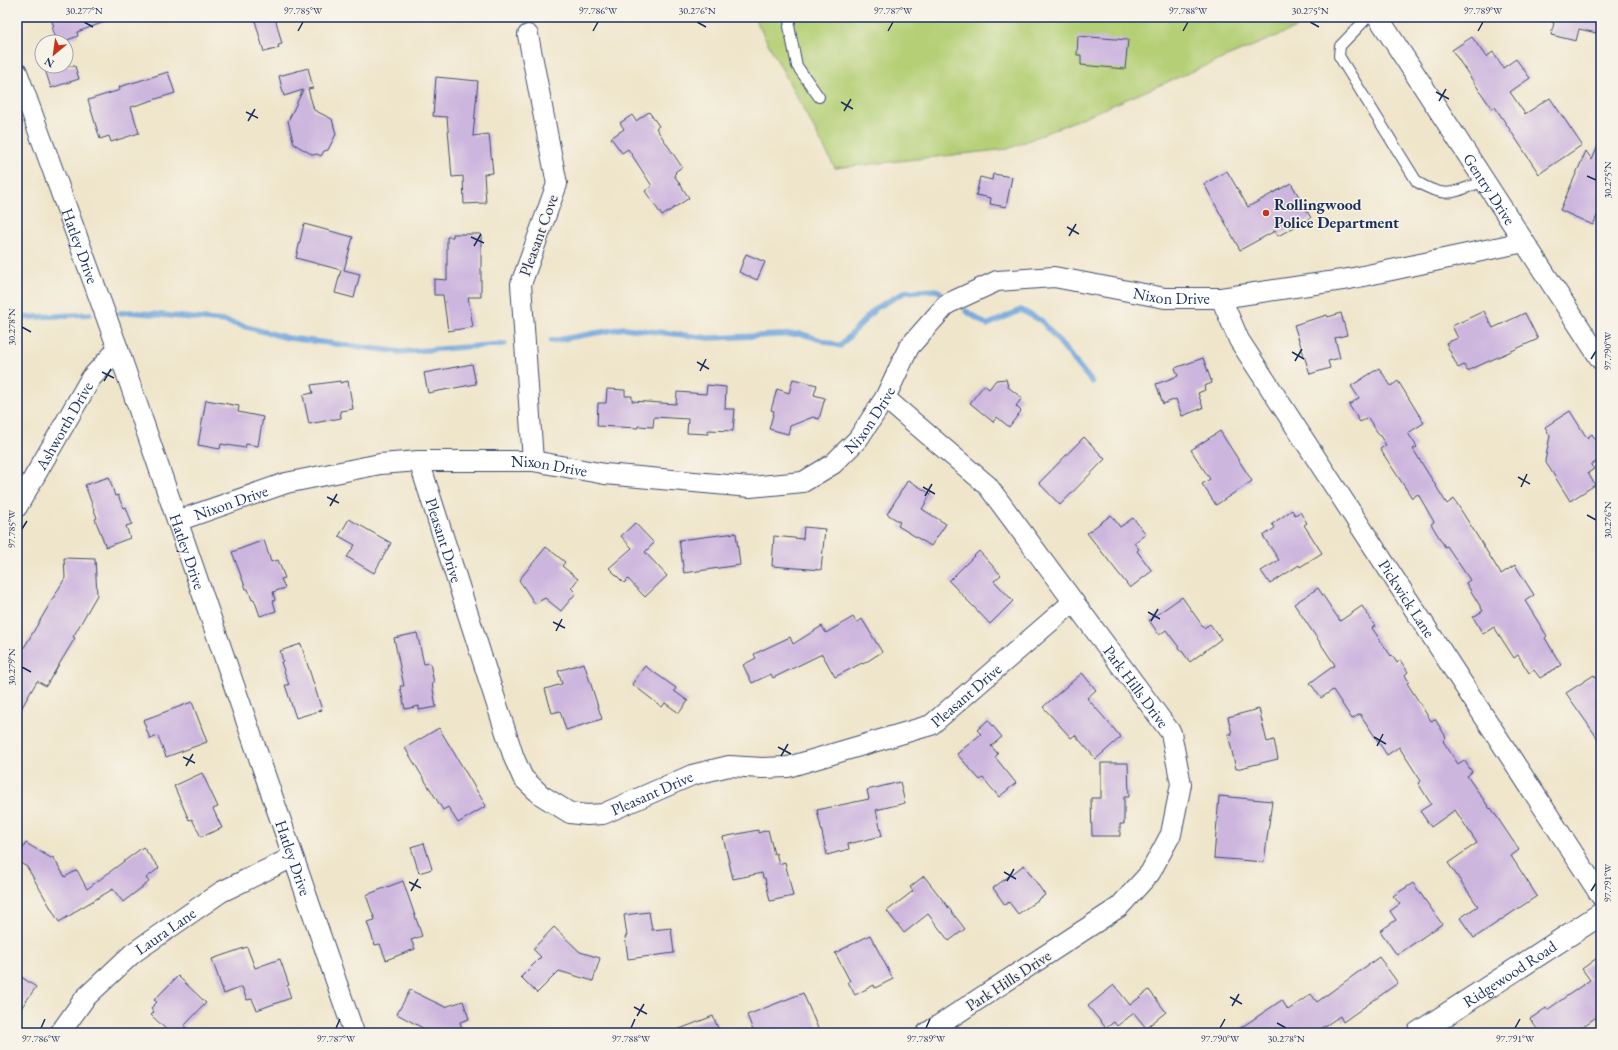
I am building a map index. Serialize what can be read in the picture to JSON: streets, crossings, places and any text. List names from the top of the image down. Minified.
{"streets":{"street":["Gentry Drive","Pleasant Cove","Hatley Drive","Nixon Drive","Ashworth Drive","Pleasant Drive","Pickwick Lane","Park Hills Drive","Laura Lane","Ridgewood Road"]},"crossings":[["Gentry Drive","Nixon Drive"],["Pleasant Cove","Nixon Drive"],["Hatley Drive","Nixon Drive"],["Hatley Drive","Ashworth Drive"],["Hatley Drive","Laura Lane"],["Nixon Drive","Pleasant Drive"],["Nixon Drive","Pickwick Lane"],["Nixon Drive","Park Hills Drive"],["Pleasant Drive","Park Hills Drive"]],"places":["Rollingwood Police Department"],"north":"bottom left","coordinates":["30.277°N","97.785°W","97.786°W","30.276°N","97.787°W","97.788°W","30.275°N","97.789°W","30.278°N","97.790°W","30.279°N","97.791°W"]}
